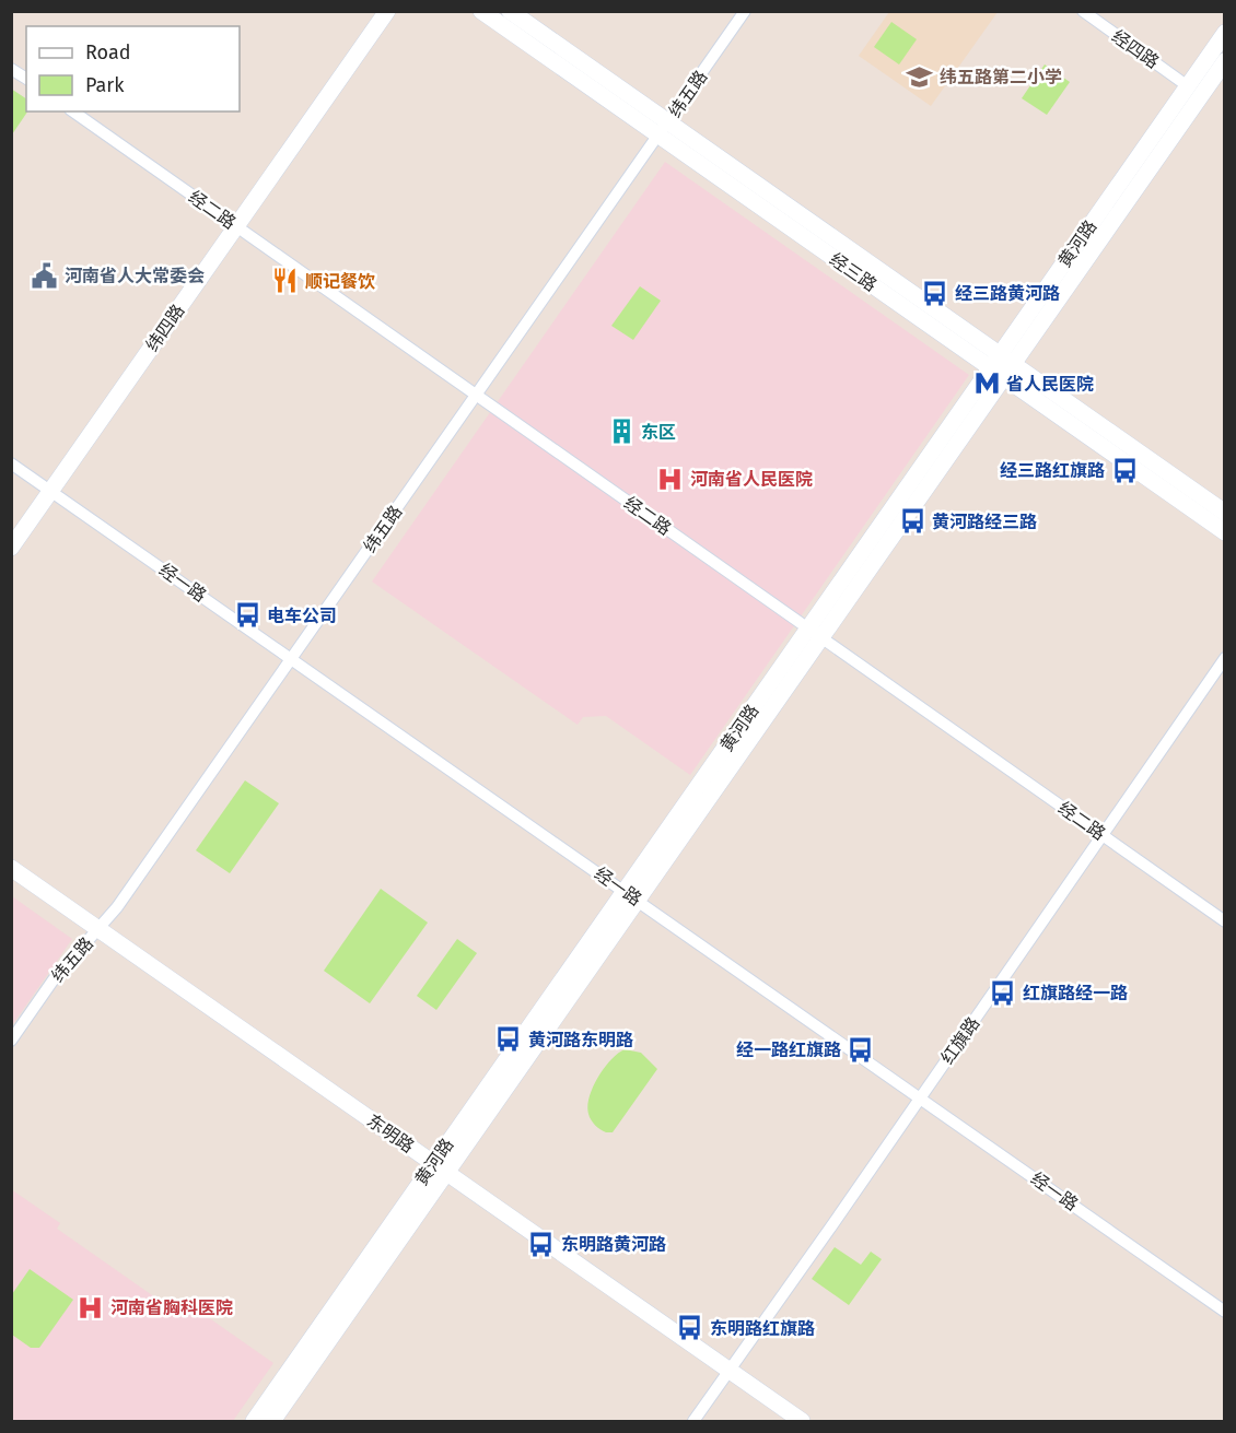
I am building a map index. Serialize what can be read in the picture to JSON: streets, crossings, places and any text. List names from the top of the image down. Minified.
{"streets":{"main road":["黄河路","经三路","纬四路","东明路"],"street":["经四路","纬五路","经二路","经一路","红旗路"]},"crossings":[["经四路","黄河路"],["纬五路","经二路"],["纬五路","经三路"],["纬五路","经一路"],["纬五路","东明路"],["经二路","黄河路"],["经二路","纬四路"],["经二路","红旗路"],["黄河路","经三路"],["黄河路","经一路"],["黄河路","东明路"],["纬四路","经一路"],["经一路","红旗路"],["红旗路","东明路"]],"places":{"school or university":["纬五路第二小学"],"public building":["河南省人大常委会"],"restaurant":["顺记餐饮"],"bus stop":["经三路黄河路","经三路红旗路","黄河路经三路","电车公司","红旗路经一路","黄河路东明路","经一路红旗路","东明路黄河路","东明路红旗路"],"metro station":["省人民医院"],"building":["东区"],"hospital":["河南省人民医院","河南省胸科医院"]},"legend":["Road","Park"]}
